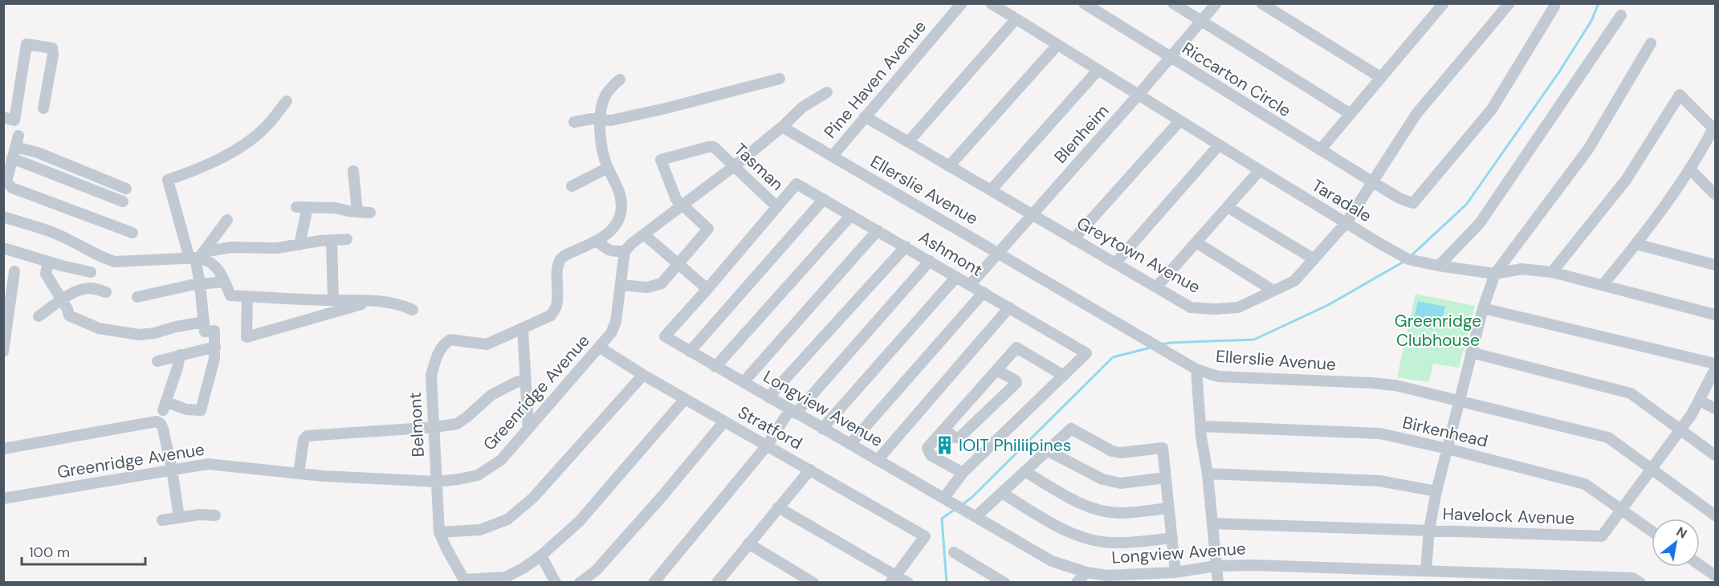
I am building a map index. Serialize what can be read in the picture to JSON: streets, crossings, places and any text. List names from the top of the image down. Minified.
{"streets":{"street":["Pine Haven Avenue","Riccarton Circle","Blenheim","Tasman","Ellerslie Avenue","Taradale","Ashmont","Greytown Avenue","Greenridge Avenue","Longview Avenue","Belmont","Stratford","Birkenhead","Havelock Avenue"]},"crossings":[["Pine Haven Avenue","Ellerslie Avenue"],["Pine Haven Avenue","Greytown Avenue"],["Riccarton Circle","Blenheim"],["Riccarton Circle","Greytown Avenue"],["Blenheim","Ellerslie Avenue"],["Blenheim","Taradale"],["Blenheim","Ashmont"],["Blenheim","Greytown Avenue"],["Tasman","Ashmont"],["Tasman","Greenridge Avenue"],["Ellerslie Avenue","Havelock Avenue"],["Taradale","Greytown Avenue"],["Greenridge Avenue","Belmont"],["Greenridge Avenue","Stratford"],["Birkenhead","Havelock Avenue"]],"parks":["Greenridge Clubhouse"],"places":{"building":["IOIT Philiipines"]},"scale_bar":"100 m","north":"top right"}
